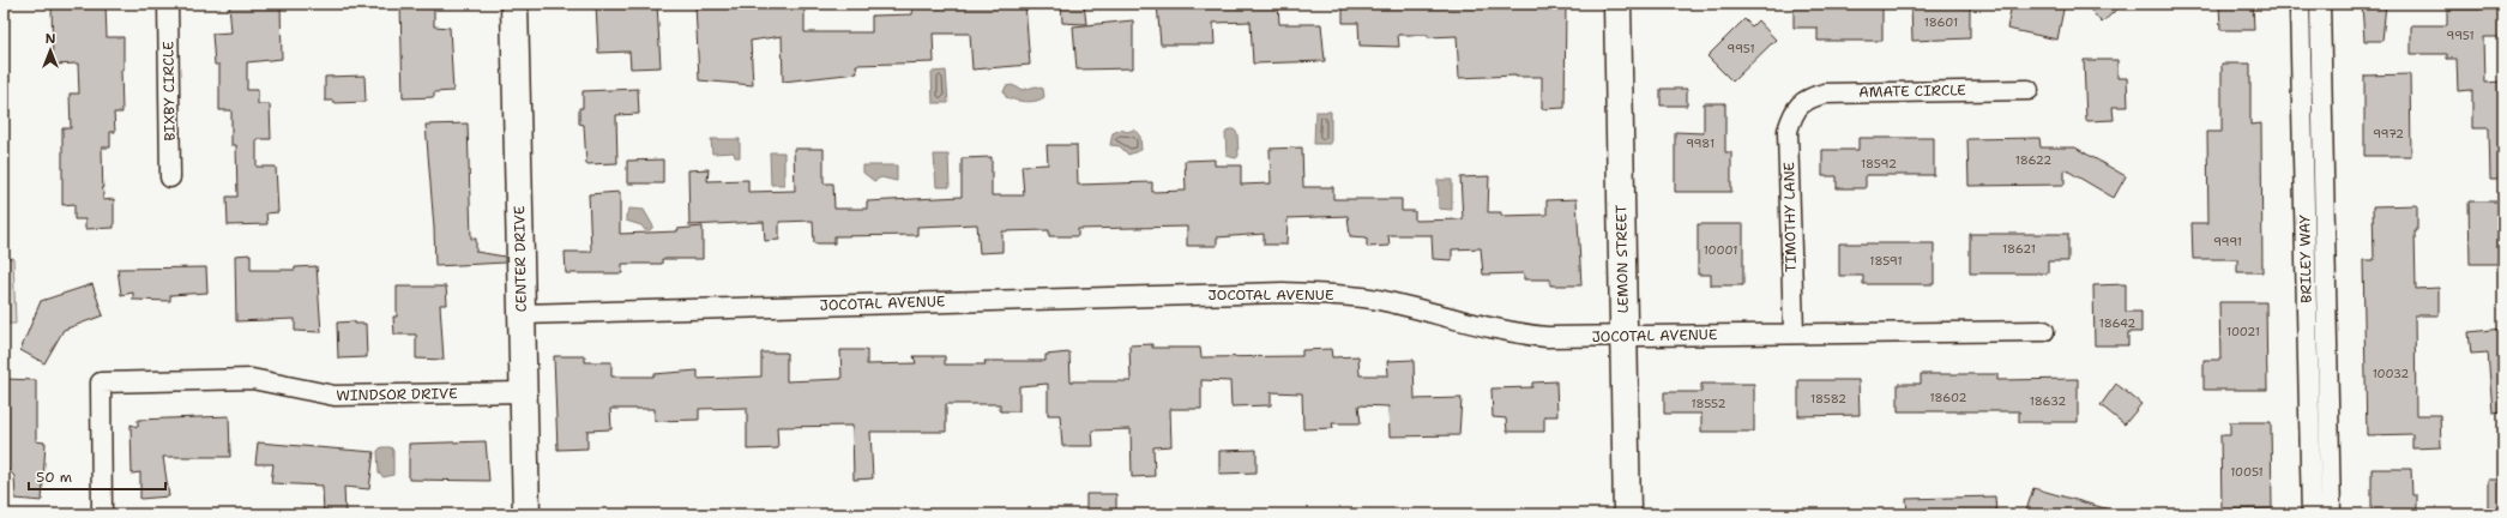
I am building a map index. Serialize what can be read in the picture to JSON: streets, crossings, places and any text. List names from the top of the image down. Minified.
{"streets":{"street":["BIXBY CIRCLE","AMATE CIRCLE","TIMOTHY LANE","CENTER DRIVE","LEMON STREET","BRILEY WAY","JOCOTAL AVENUE","WINDSOR DRIVE"]},"crossings":[["AMATE CIRCLE","TIMOTHY LANE"],["TIMOTHY LANE","JOCOTAL AVENUE"],["CENTER DRIVE","JOCOTAL AVENUE"],["CENTER DRIVE","WINDSOR DRIVE"],["LEMON STREET","JOCOTAL AVENUE"]],"house_numbers":["18601","9951","9951","9972","9981","18622","18592","9991","18621","10001","18591","18642","10021","10032","18602","18582","18632","18552","10051"],"scale_bar":"50 m","north":"top"}
